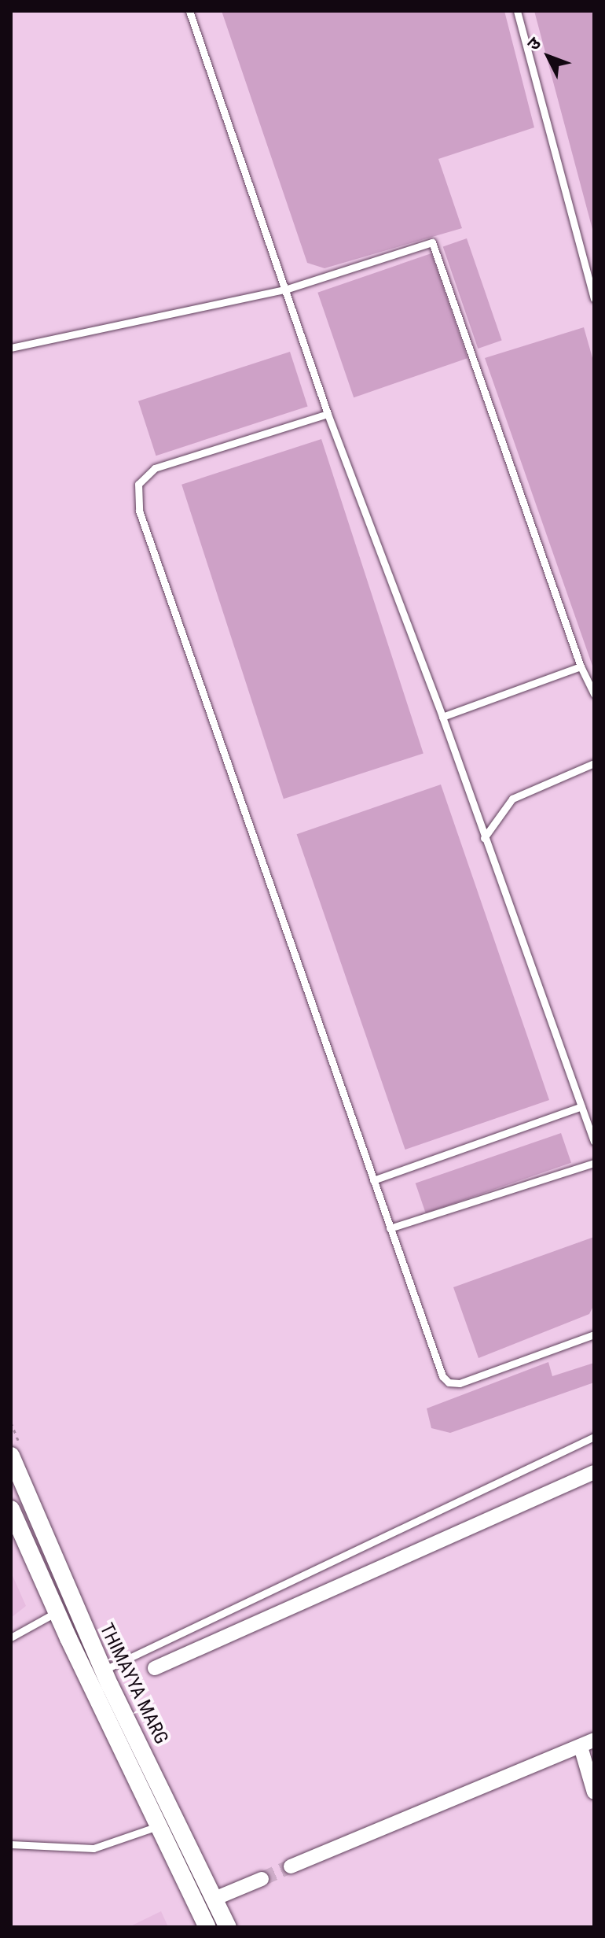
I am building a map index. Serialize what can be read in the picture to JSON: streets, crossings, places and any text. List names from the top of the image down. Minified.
{"streets":{"street":["THIMAYYA MARG"]},"north":"top left"}
